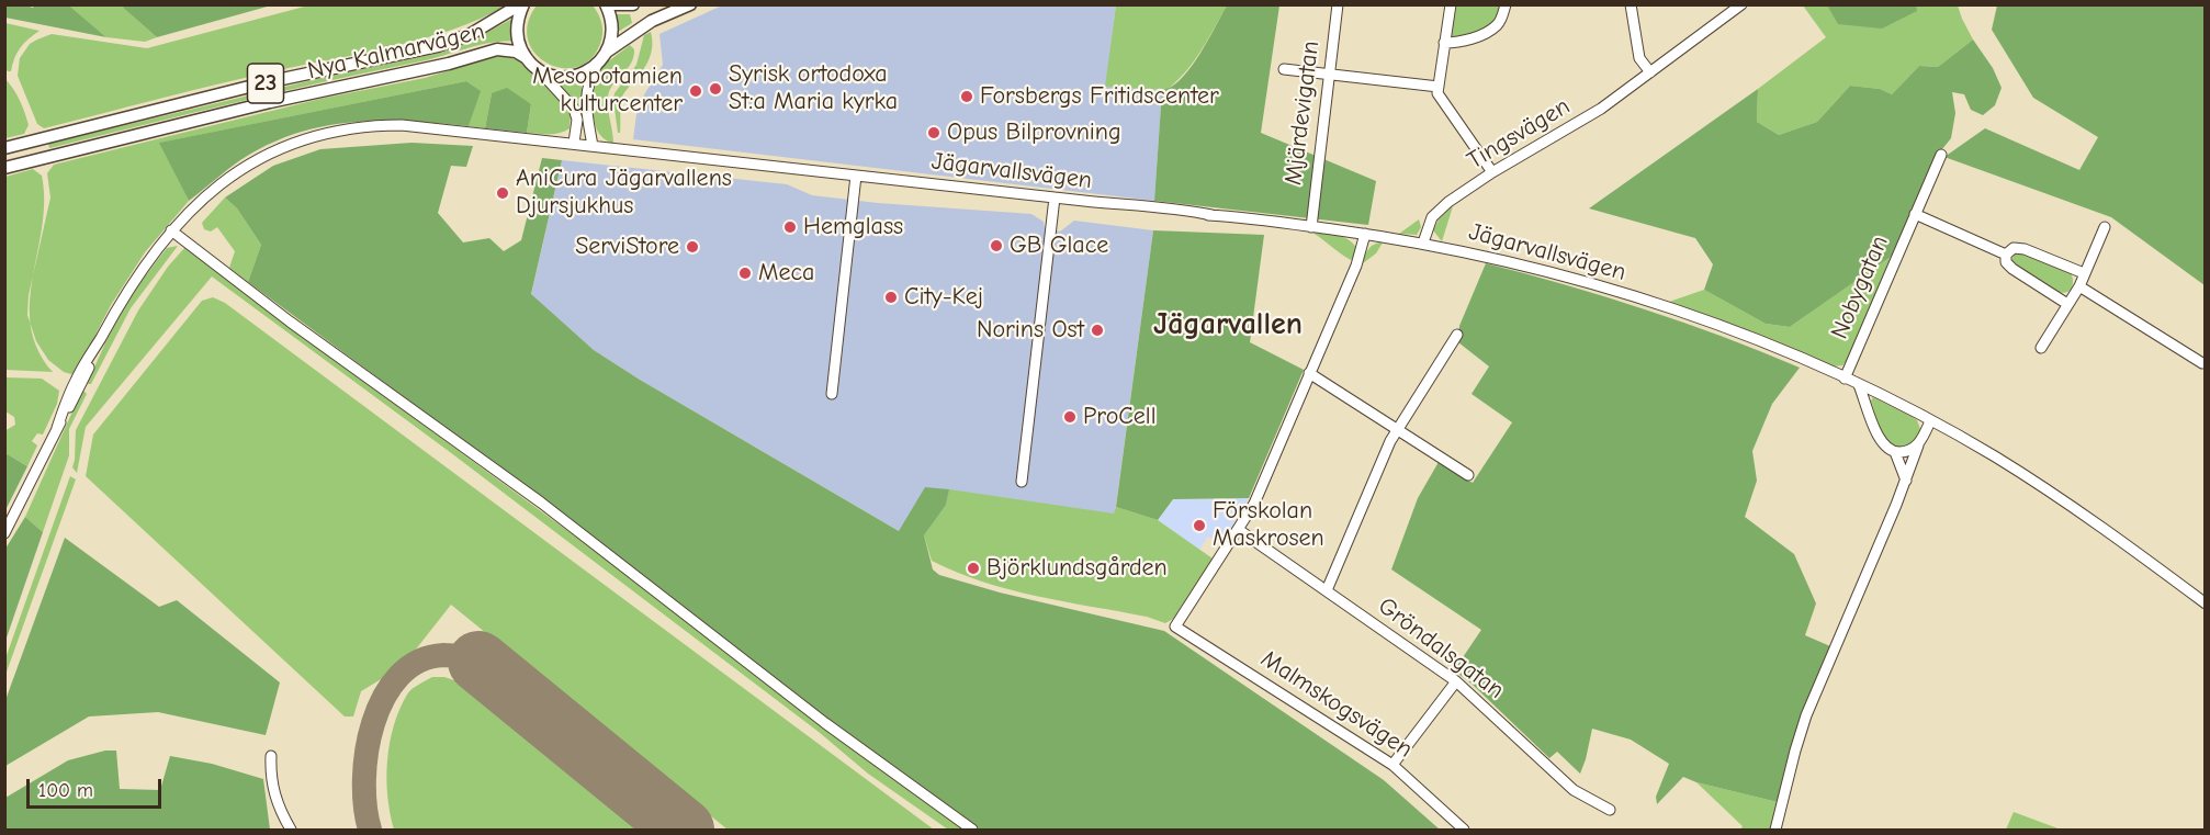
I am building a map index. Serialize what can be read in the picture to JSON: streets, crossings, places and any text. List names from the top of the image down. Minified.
{"streets":{"main road":["Nya Kalmarvägen","23"],"street":["Mjärdevigatan","Tingsvägen","Jägarvallsvägen","Nobygatan","Gröndalsgatan","Malmskogsvägen"]},"crossings":[["Nya Kalmarvägen","23"],["Mjärdevigatan","Jägarvallsvägen"],["Tingsvägen","Jägarvallsvägen"],["Jägarvallsvägen","Nobygatan"],["Gröndalsgatan","Malmskogsvägen"]],"districts":["Jägarvallen"],"places":["Syrisk ortodoxa St:a Maria kyrka","Mesopotamien kulturcenter","Forsbergs Fritidscenter","Opus Bilprovning","AniCura Jägarvallens Djursjukhus","Hemglass","GB Glace","ServiStore","Meca","City-Kej","Norins Ost","ProCell","Förskolan Maskrosen","Björklundsgården"],"scale_bar":"100 m"}
